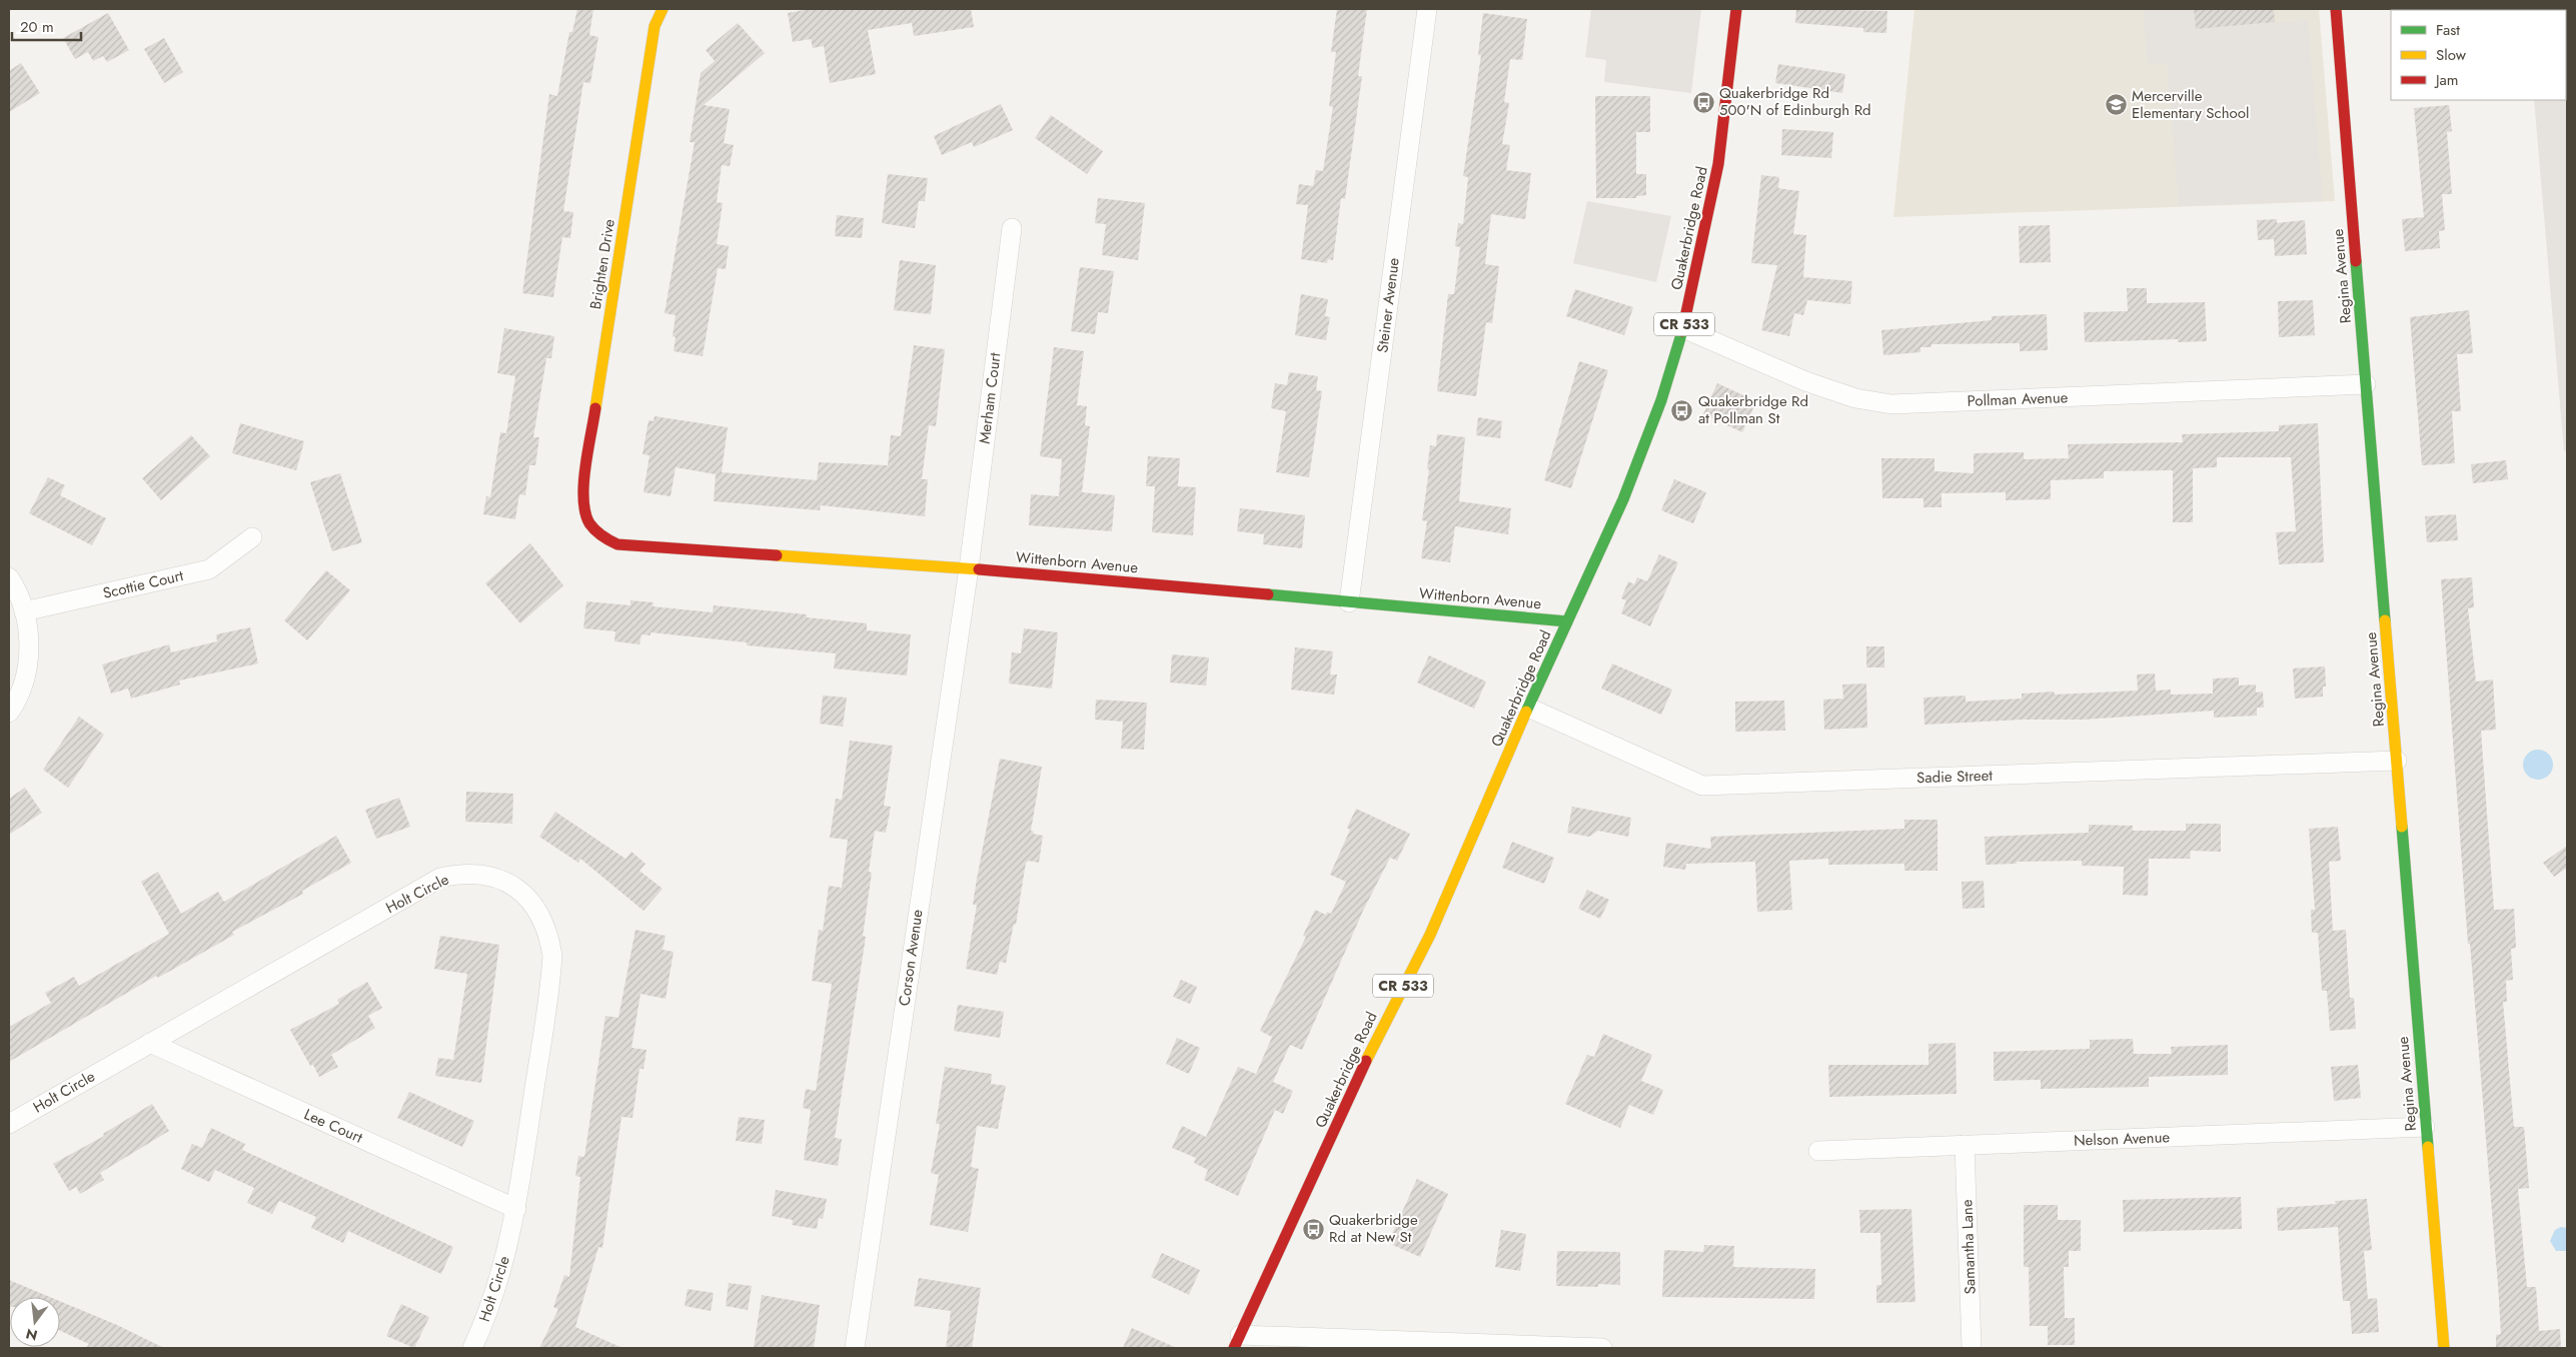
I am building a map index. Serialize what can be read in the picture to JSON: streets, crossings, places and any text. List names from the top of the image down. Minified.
{"streets":{"street":["Quakerbridge Road","Brighten Drive","Regina Avenue","Steiner Avenue","CR 533","Merham Court","Pollman Avenue","Wittenborn Avenue","Scottie Court","Sadie Street","Holt Circle","Corson Avenue","Lee Court","Nelson Avenue","Samantha Lane"]},"crossings":[["Quakerbridge Road","Pollman Avenue"],["Quakerbridge Road","Wittenborn Avenue"],["Quakerbridge Road","Sadie Street"],["Brighten Drive","Wittenborn Avenue"],["Regina Avenue","Pollman Avenue"],["Regina Avenue","Sadie Street"],["Regina Avenue","Nelson Avenue"],["Steiner Avenue","Wittenborn Avenue"],["Merham Court","Wittenborn Avenue"],["Merham Court","Corson Avenue"],["Wittenborn Avenue","Corson Avenue"],["Holt Circle","Lee Court"],["Nelson Avenue","Samantha Lane"]],"places":{"bus stop":["Quakerbridge Rd 500'N of Edinburgh Rd","Quakerbridge Rd at Pollman St","Quakerbridge Rd at New St"],"school or university":["Mercerville Elementary School"]},"legend":["Fast","Slow","Jam"],"scale_bar":"20 m","north":"bottom"}
